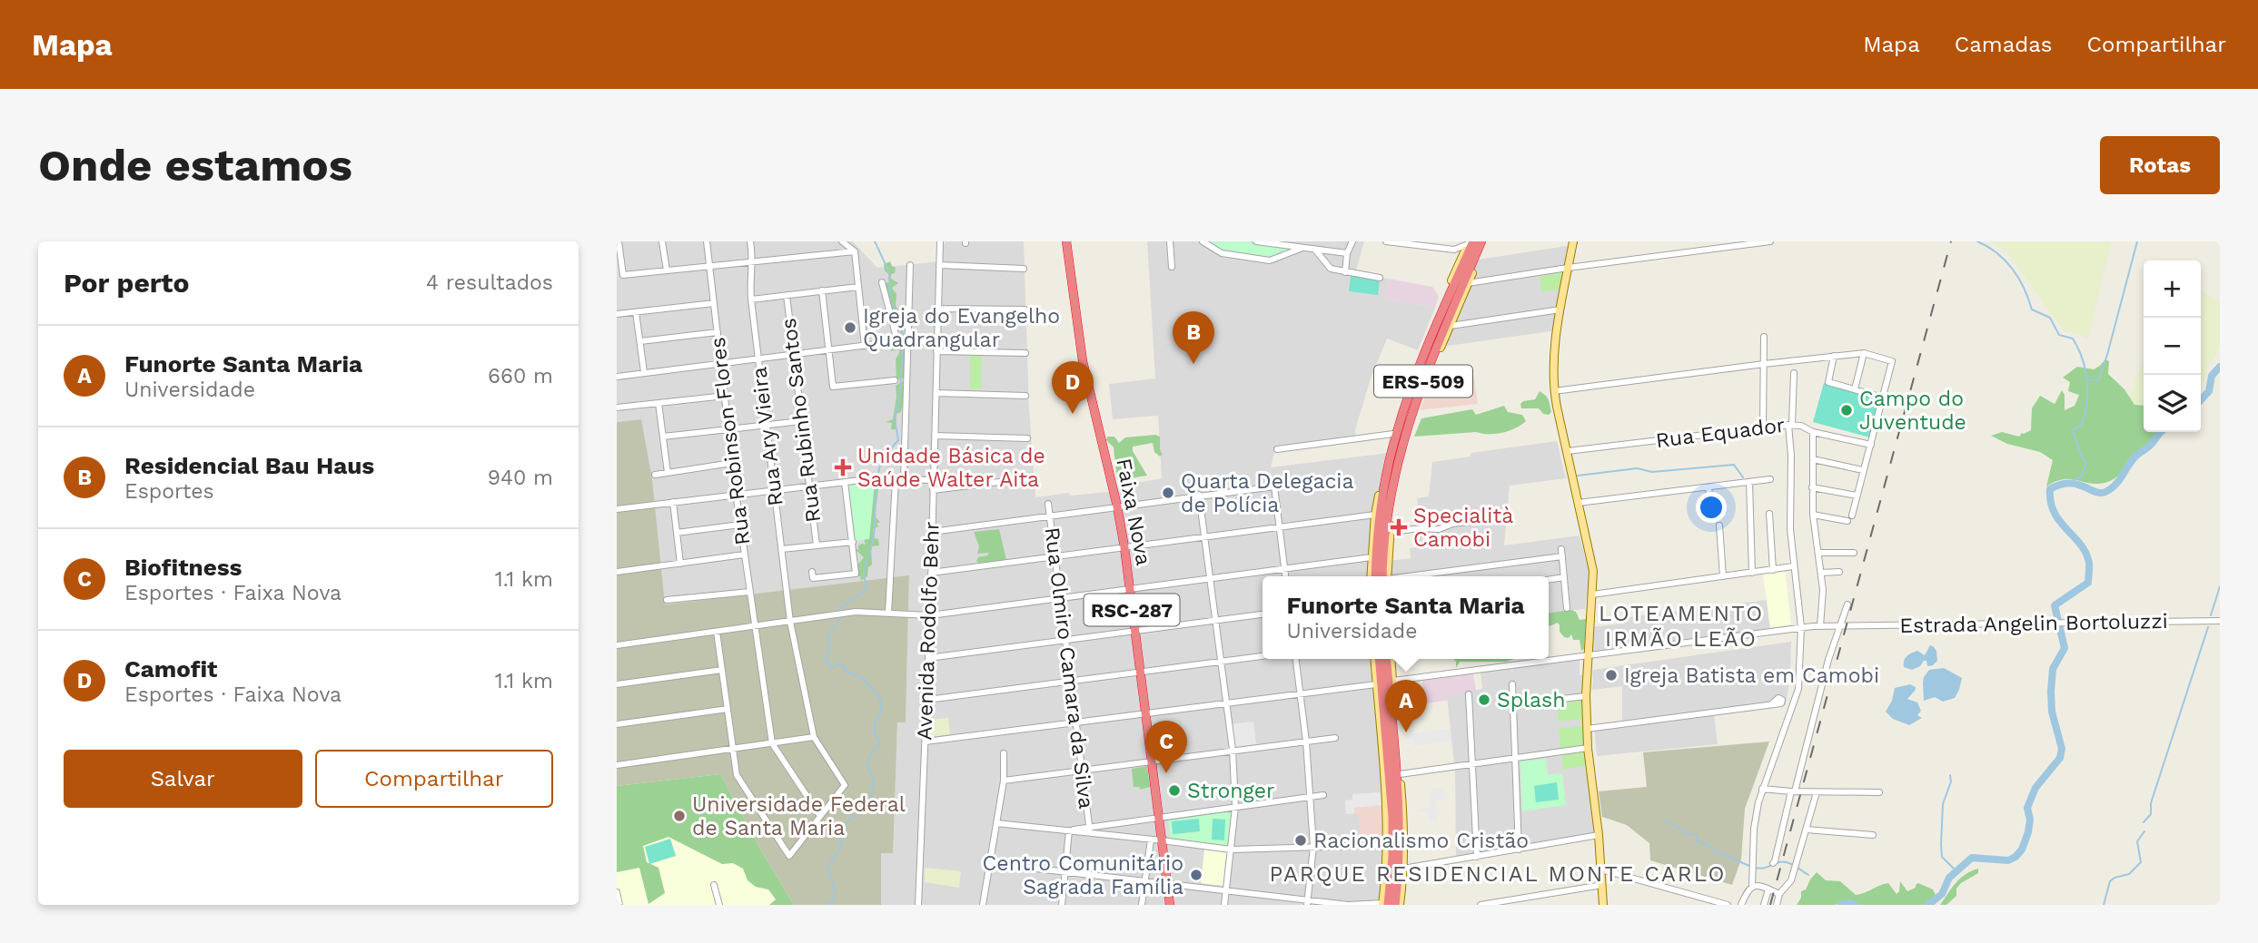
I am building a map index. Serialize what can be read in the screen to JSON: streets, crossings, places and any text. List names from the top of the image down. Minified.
{"streets":{"highway":["ERS-509","Faixa Nova","RSC-287"],"street":["Rua Rubinho Santos","Rua Equador","Rua Ary Vieira","Rua Robinson Flores","Estrada Angelin Bortoluzzi","Avenida Rodolfo Behr","Rua Olmiro Camara da Silva"]},"districts":["LOTEAMENTO IRMÃO LEÃO","PARQUE RESIDENCIAL MONTE CARLO"],"places":{"other":["Igreja do Evangelho Quadrangular","Campo do Juventude","Quarta Delegacia de Polícia","Igreja Batista em Camobi","Splash","Stronger","Universidade Federal de Santa Maria","Racionalismo Cristão","Centro Comunitário Sagrada Família"],"health":["Unidade Básica de Saúde Walter Aita","Specialità Camobi"]},"page":{"header":"Mapa","nav":["Mapa","Camadas","Compartilhar"],"buttons":["Rotas",["Salvar","Compartilhar"]],"title":"Onde estamos","heading":["Por perto","4 resultados"],"map_buttons":["+","−"],"pins":["B","D","A","C"],"list":[{"mark":"A","name":"Funorte Santa Maria","note":"Universidade","value":"660 m"},{"mark":"B","name":"Residencial Bau Haus","note":"Esportes","value":"940 m"},{"mark":"C","name":"Biofitness","note":"Esportes · Faixa Nova","value":"1.1 km"},{"mark":"D","name":"Camofit","note":"Esportes · Faixa Nova","value":"1.1 km"}],"popup":["Funorte Santa Maria","Universidade"]}}
